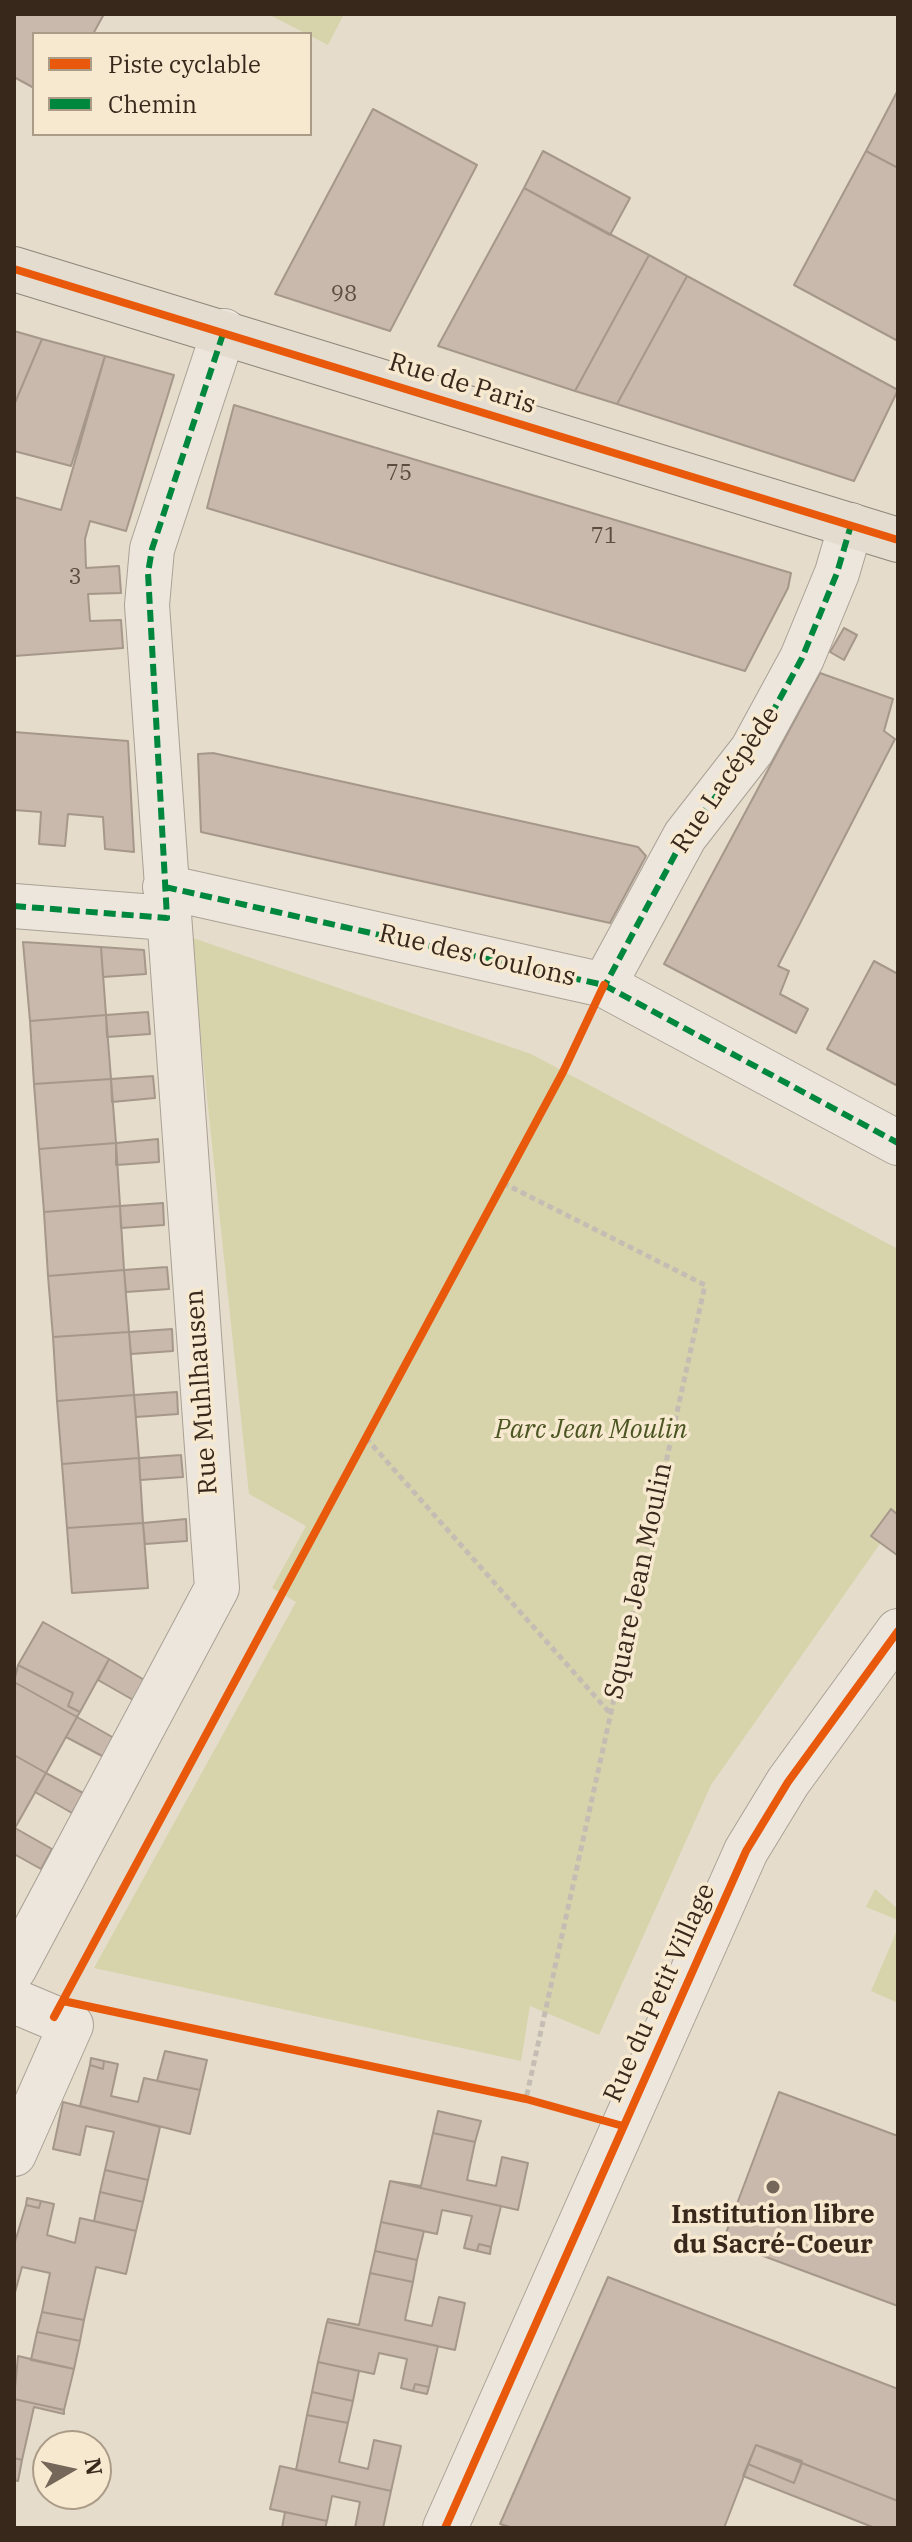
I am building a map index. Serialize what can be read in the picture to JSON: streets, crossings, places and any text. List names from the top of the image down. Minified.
{"streets":{"main road":["Rue de Paris"],"street":["Rue Lacépède","Rue des Coulons","Rue Muhlhausen","Rue du Petit Village"],"path":["Square Jean Moulin"]},"crossings":[["Rue de Paris","Rue Lacépède"],["Rue de Paris","Rue Muhlhausen"],["Rue Lacépède","Rue des Coulons"],["Rue des Coulons","Rue Muhlhausen"]],"parks":["Parc Jean Moulin"],"places":["Institution libre du Sacré-Coeur"],"house_numbers":["98","75","71","3"],"legend":["Piste cyclable","Chemin"],"north":"right"}
